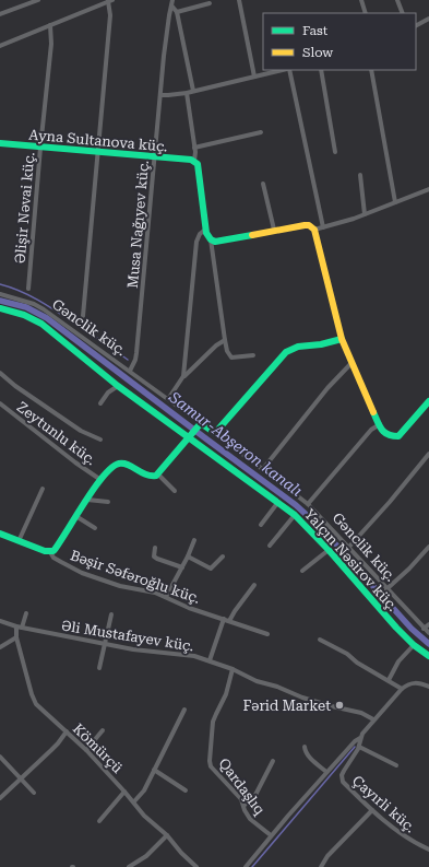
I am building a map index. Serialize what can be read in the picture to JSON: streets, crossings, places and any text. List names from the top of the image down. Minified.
{"streets":{"street":["Ayna Sultanova küç.","Əlişir Nəvai küç.","Musa Nağıyev küç.","Gənclik küç.","Zeytunlu küç.","Yalçın Nəsirov küç.","Bəşir Səfəroğlu küç.","Əli Mustafayev küç.","Kömürçü","Qardaşlıq","Çayırli küç."]},"crossings":[["Ayna Sultanova küç.","Əlişir Nəvai küç."],["Ayna Sultanova küç.","Musa Nağıyev küç."],["Musa Nağıyev küç.","Gənclik küç."],["Gənclik küç.","Yalçın Nəsirov küç."],["Əli Mustafayev küç.","Kömürçü"],["Əli Mustafayev küç.","Qardaşlıq"],["Əli Mustafayev küç.","Çayırli küç."]],"water":["Samur-Abşeron kanalı"],"places":["Fərid Market"],"legend":["Fast","Slow"]}
